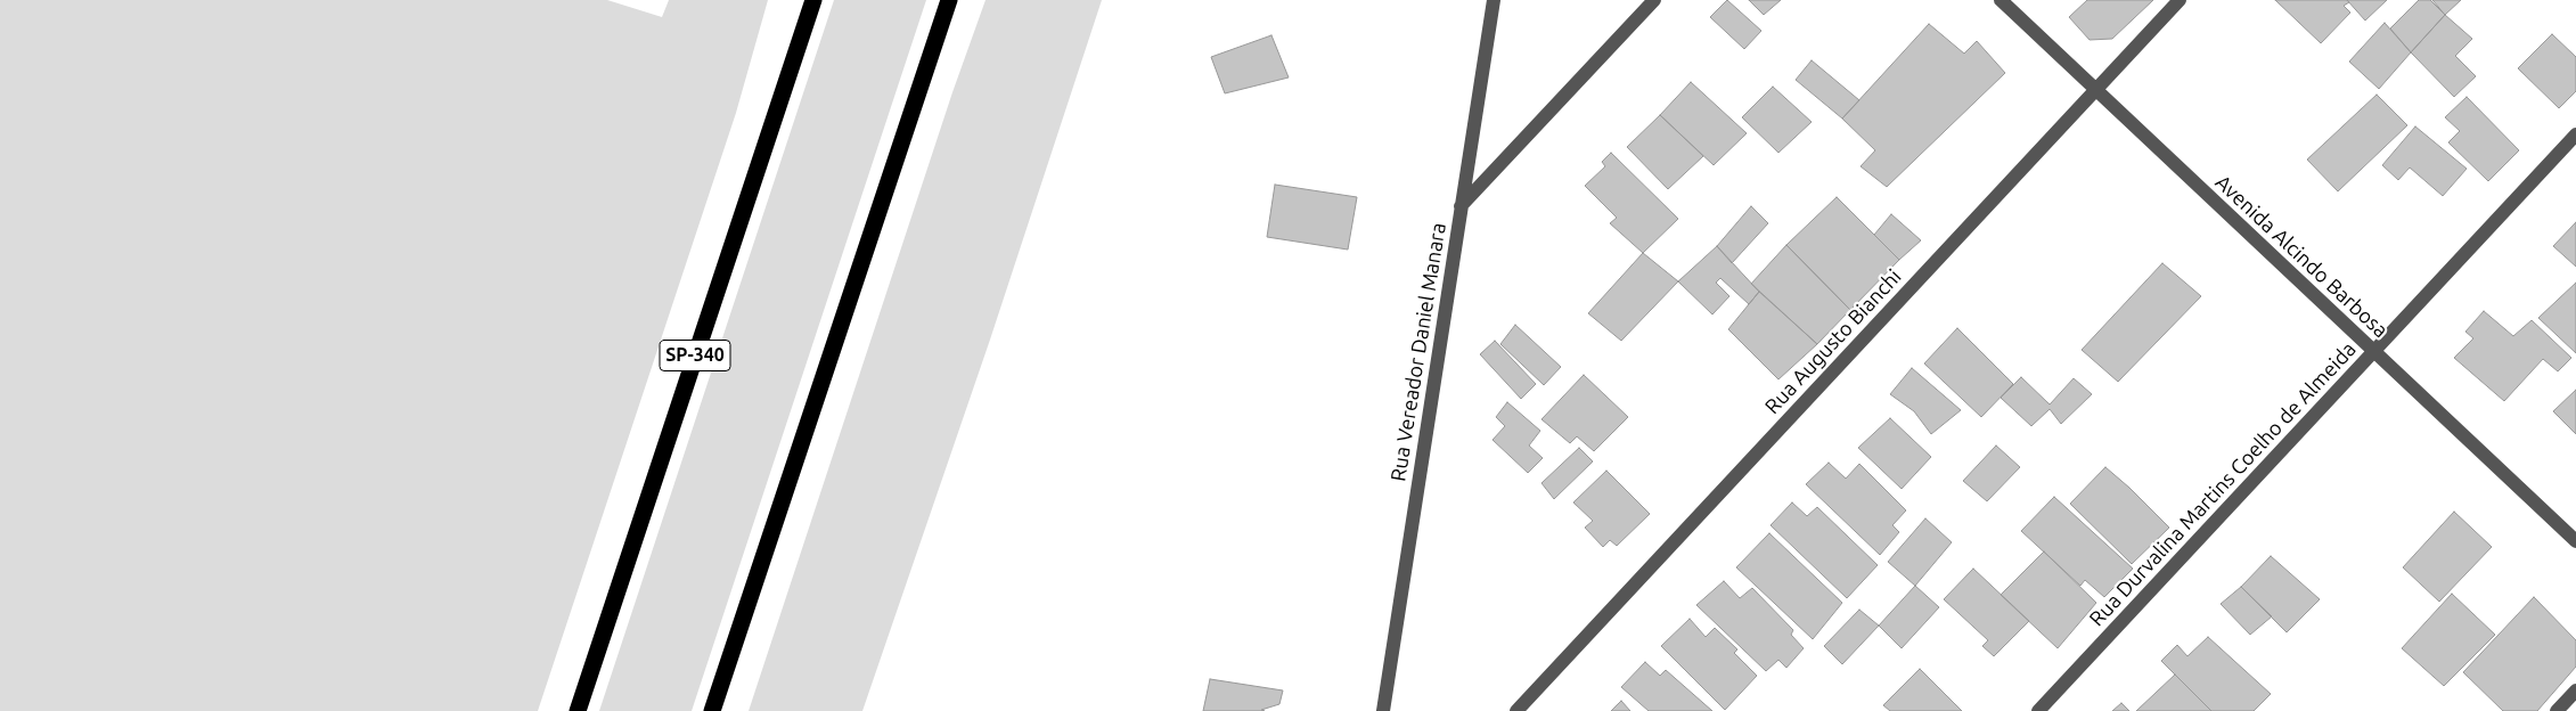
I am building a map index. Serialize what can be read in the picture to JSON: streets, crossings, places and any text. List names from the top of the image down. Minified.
{"streets":{"highway":["SP-340"],"street":["Avenida Alcindo Barbosa","Rua Augusto Bianchi","Rua Vereador Daniel Manara","Rua Durvalina Martins Coelho de Almeida"]},"crossings":[["Avenida Alcindo Barbosa","Rua Augusto Bianchi"],["Avenida Alcindo Barbosa","Rua Durvalina Martins Coelho de Almeida"]]}
